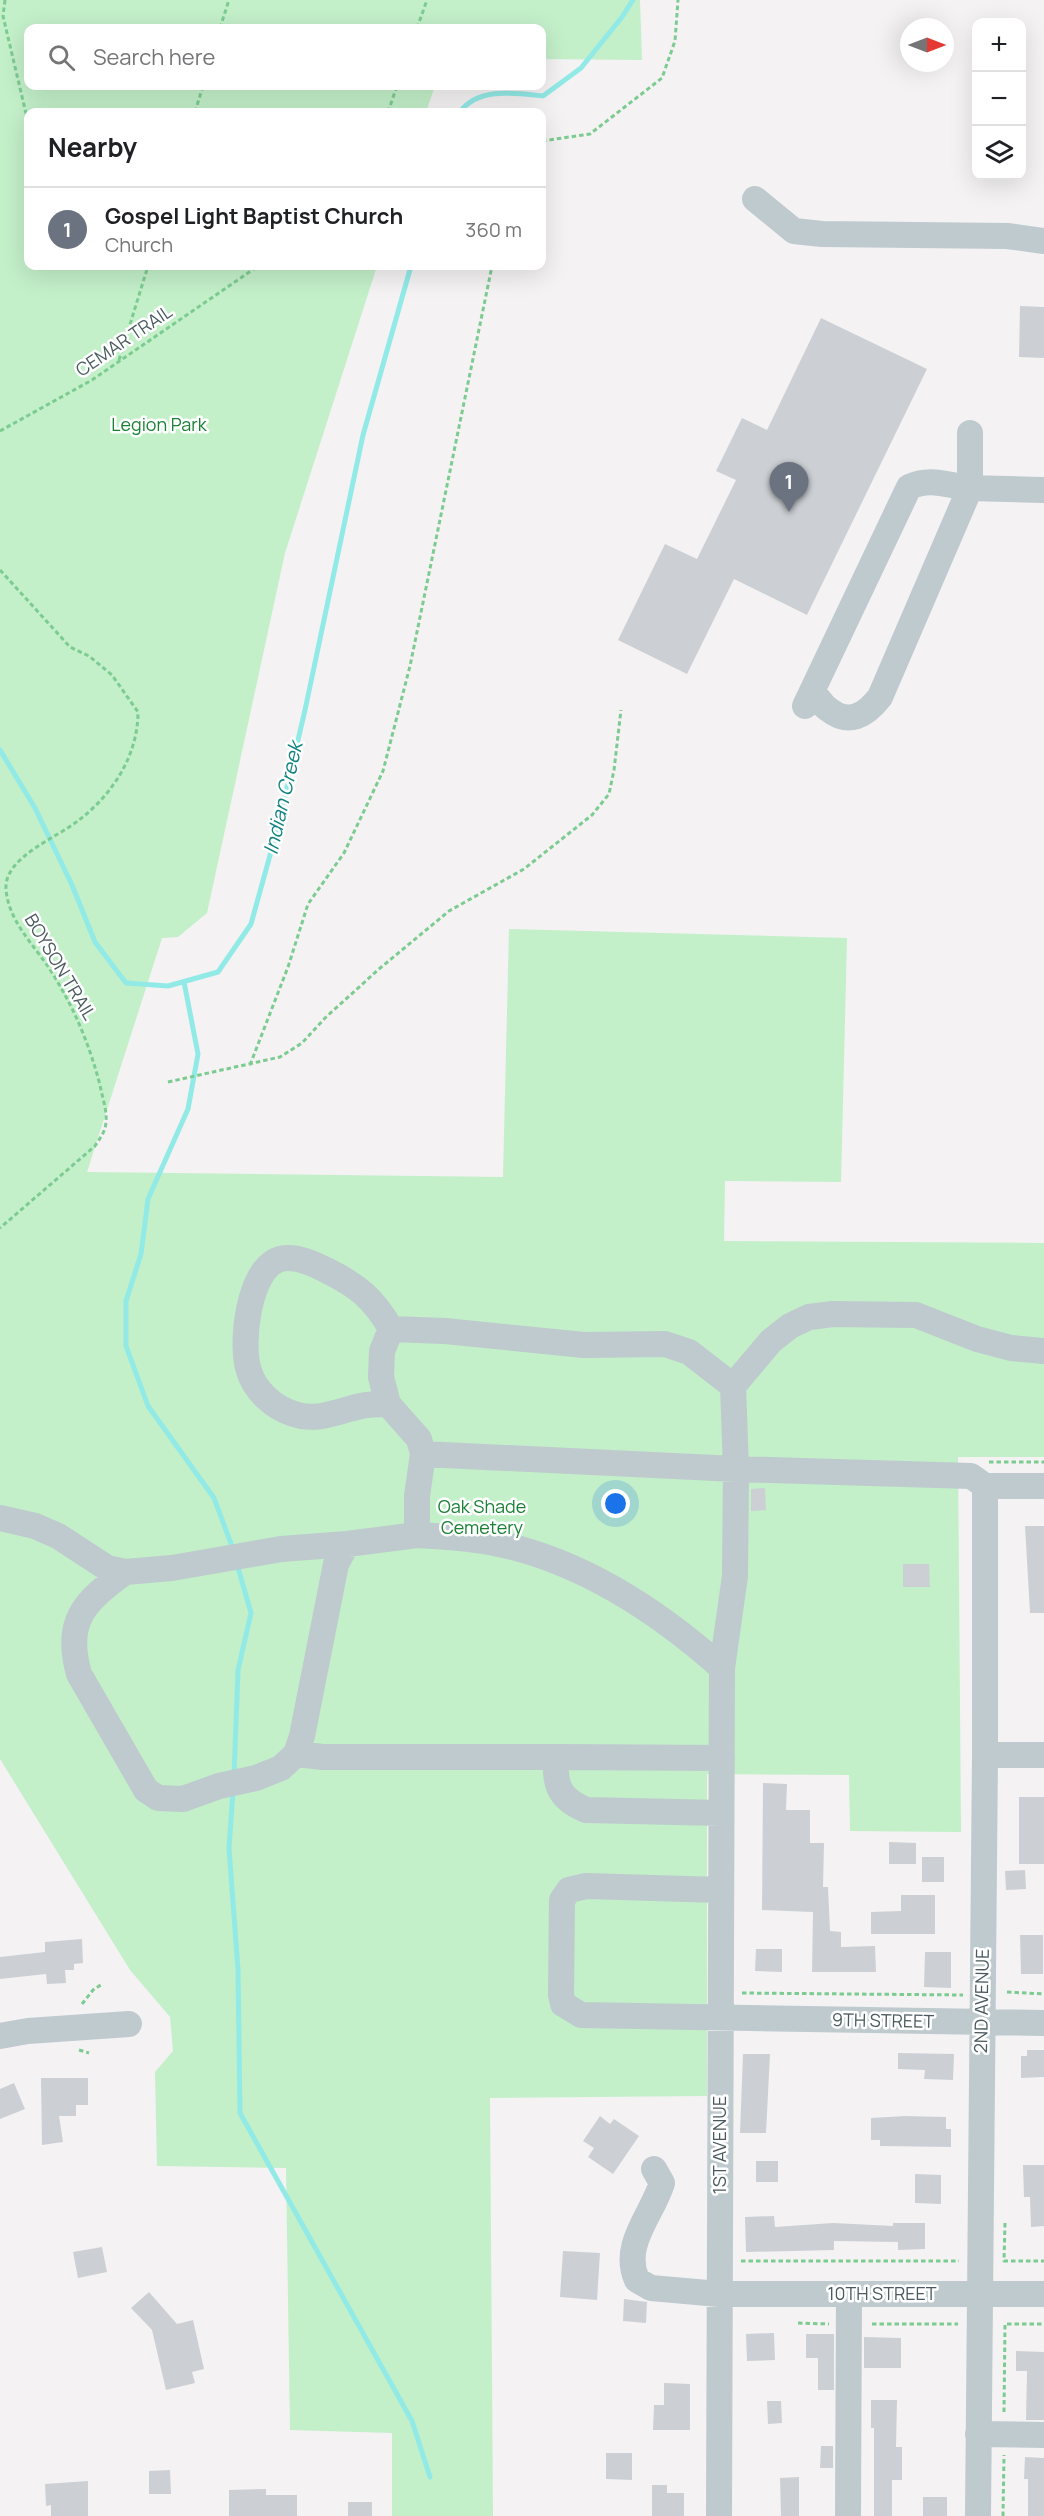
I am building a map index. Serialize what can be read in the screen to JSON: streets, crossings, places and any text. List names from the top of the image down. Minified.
{"streets":{"street":["2ND AVENUE","9TH STREET","1ST AVENUE","10TH STREET"],"path":["CEMAR TRAIL","BOYSON TRAIL"]},"crossings":[["2ND AVENUE","9TH STREET"],["2ND AVENUE","10TH STREET"],["9TH STREET","1ST AVENUE"],["1ST AVENUE","10TH STREET"]],"water":["Indian Creek"],"parks":["Legion Park","Oak Shade Cemetery"],"north":"right","page":{"map_buttons":["+","−"],"search":"Search here","heading":"Nearby","list":[{"mark":"1","name":"Gospel Light Baptist Church","note":"Church","value":"360 m"}],"pins":"1"}}
